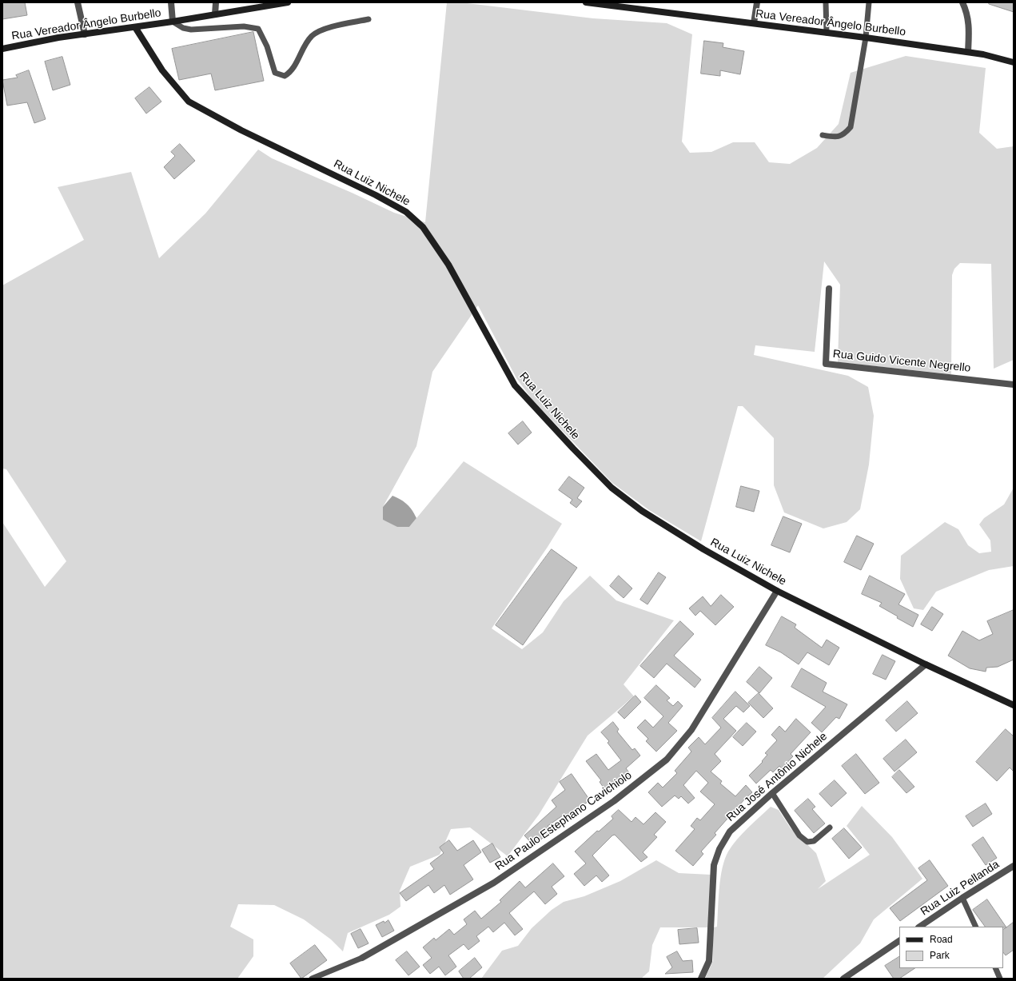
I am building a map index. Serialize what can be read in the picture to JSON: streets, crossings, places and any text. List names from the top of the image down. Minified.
{"streets":{"street":["Rua Vereador Ângelo Burbello","Rua Luiz Nichele","Rua Guido Vicente Negrello","Rua José Antônio Nichele","Rua Paulo Estephano Cavichiolo","Rua Luiz Pellanda"]},"crossings":[["Rua Vereador Ângelo Burbello","Rua Luiz Nichele"],["Rua Luiz Nichele","Rua José Antônio Nichele"],["Rua Luiz Nichele","Rua Paulo Estephano Cavichiolo"]],"legend":["Road","Park"]}
